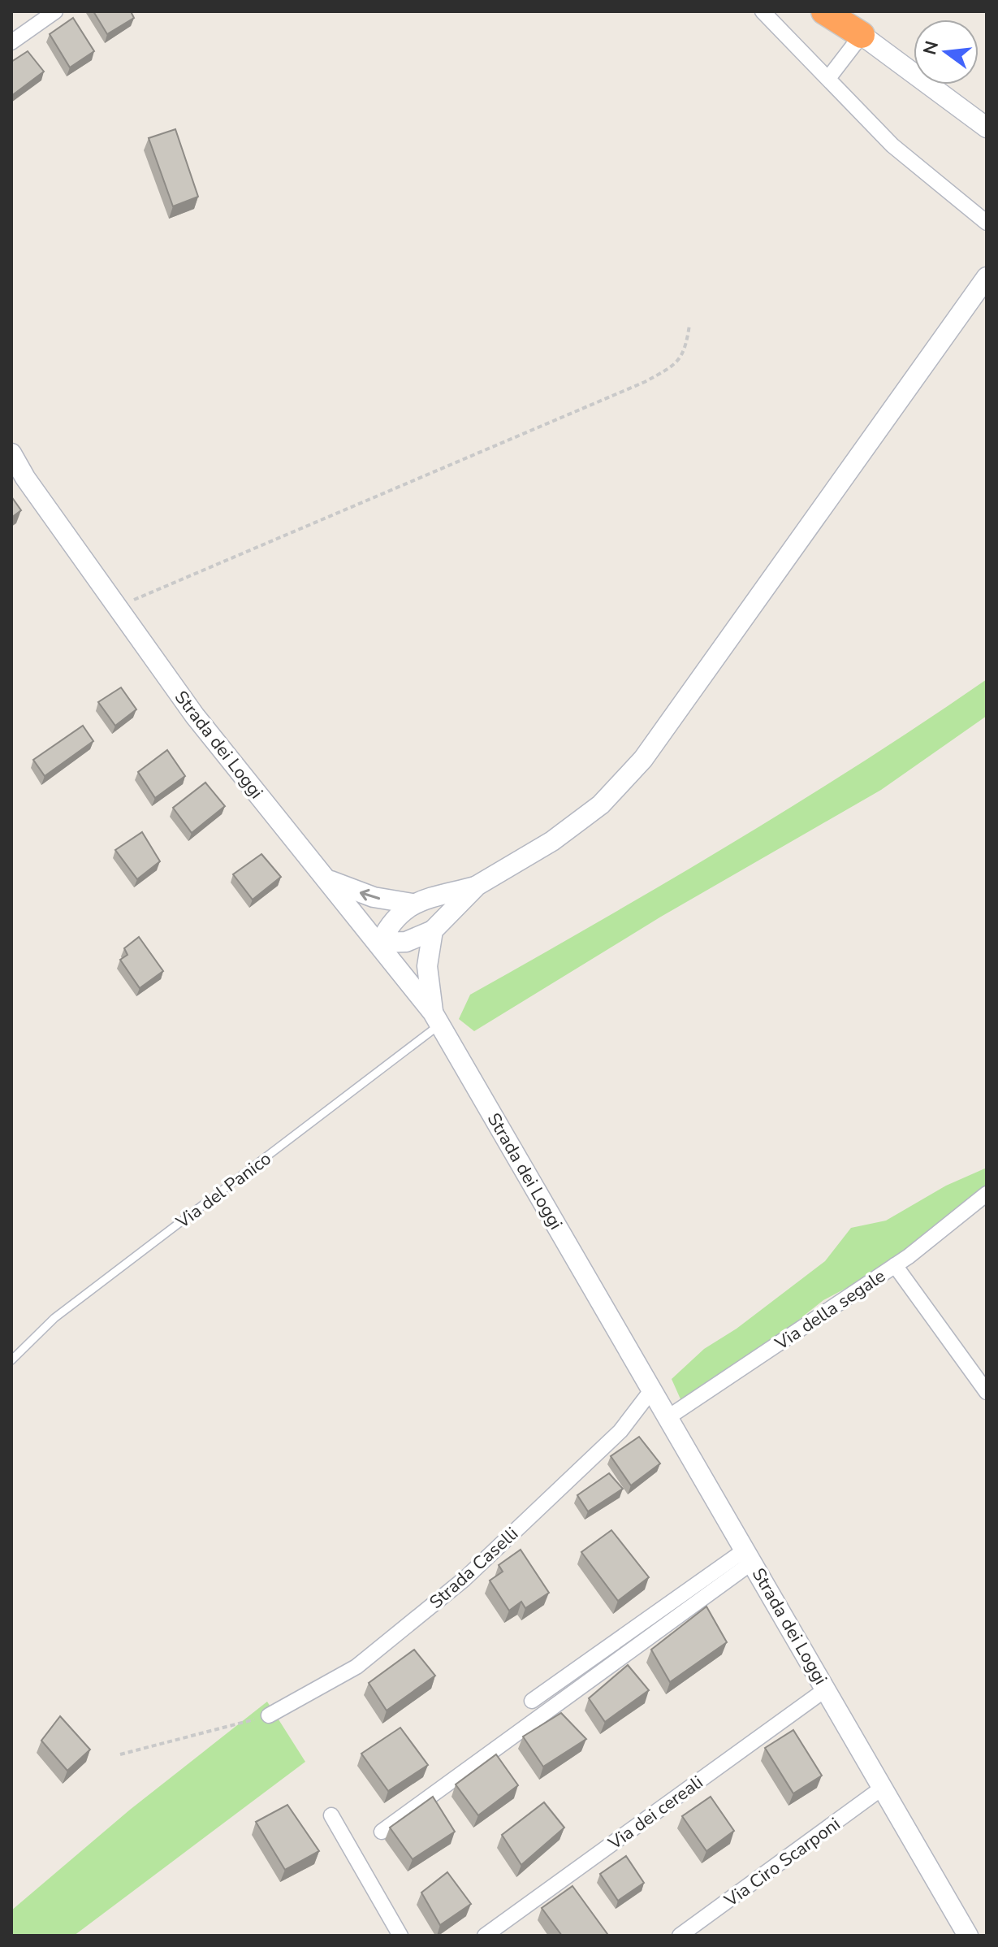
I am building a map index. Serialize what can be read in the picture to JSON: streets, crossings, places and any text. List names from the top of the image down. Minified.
{"streets":{"street":["Strada dei Loggi","Via della segale","Strada Caselli","Via dei cereali","Via Ciro Scarponi"],"lane":["Via del Panico"]},"crossings":[["Strada dei Loggi","Via del Panico"],["Strada dei Loggi","Via della segale"],["Strada dei Loggi","Strada Caselli"],["Strada dei Loggi","Via dei cereali"],["Strada dei Loggi","Via Ciro Scarponi"]],"north":"left"}
